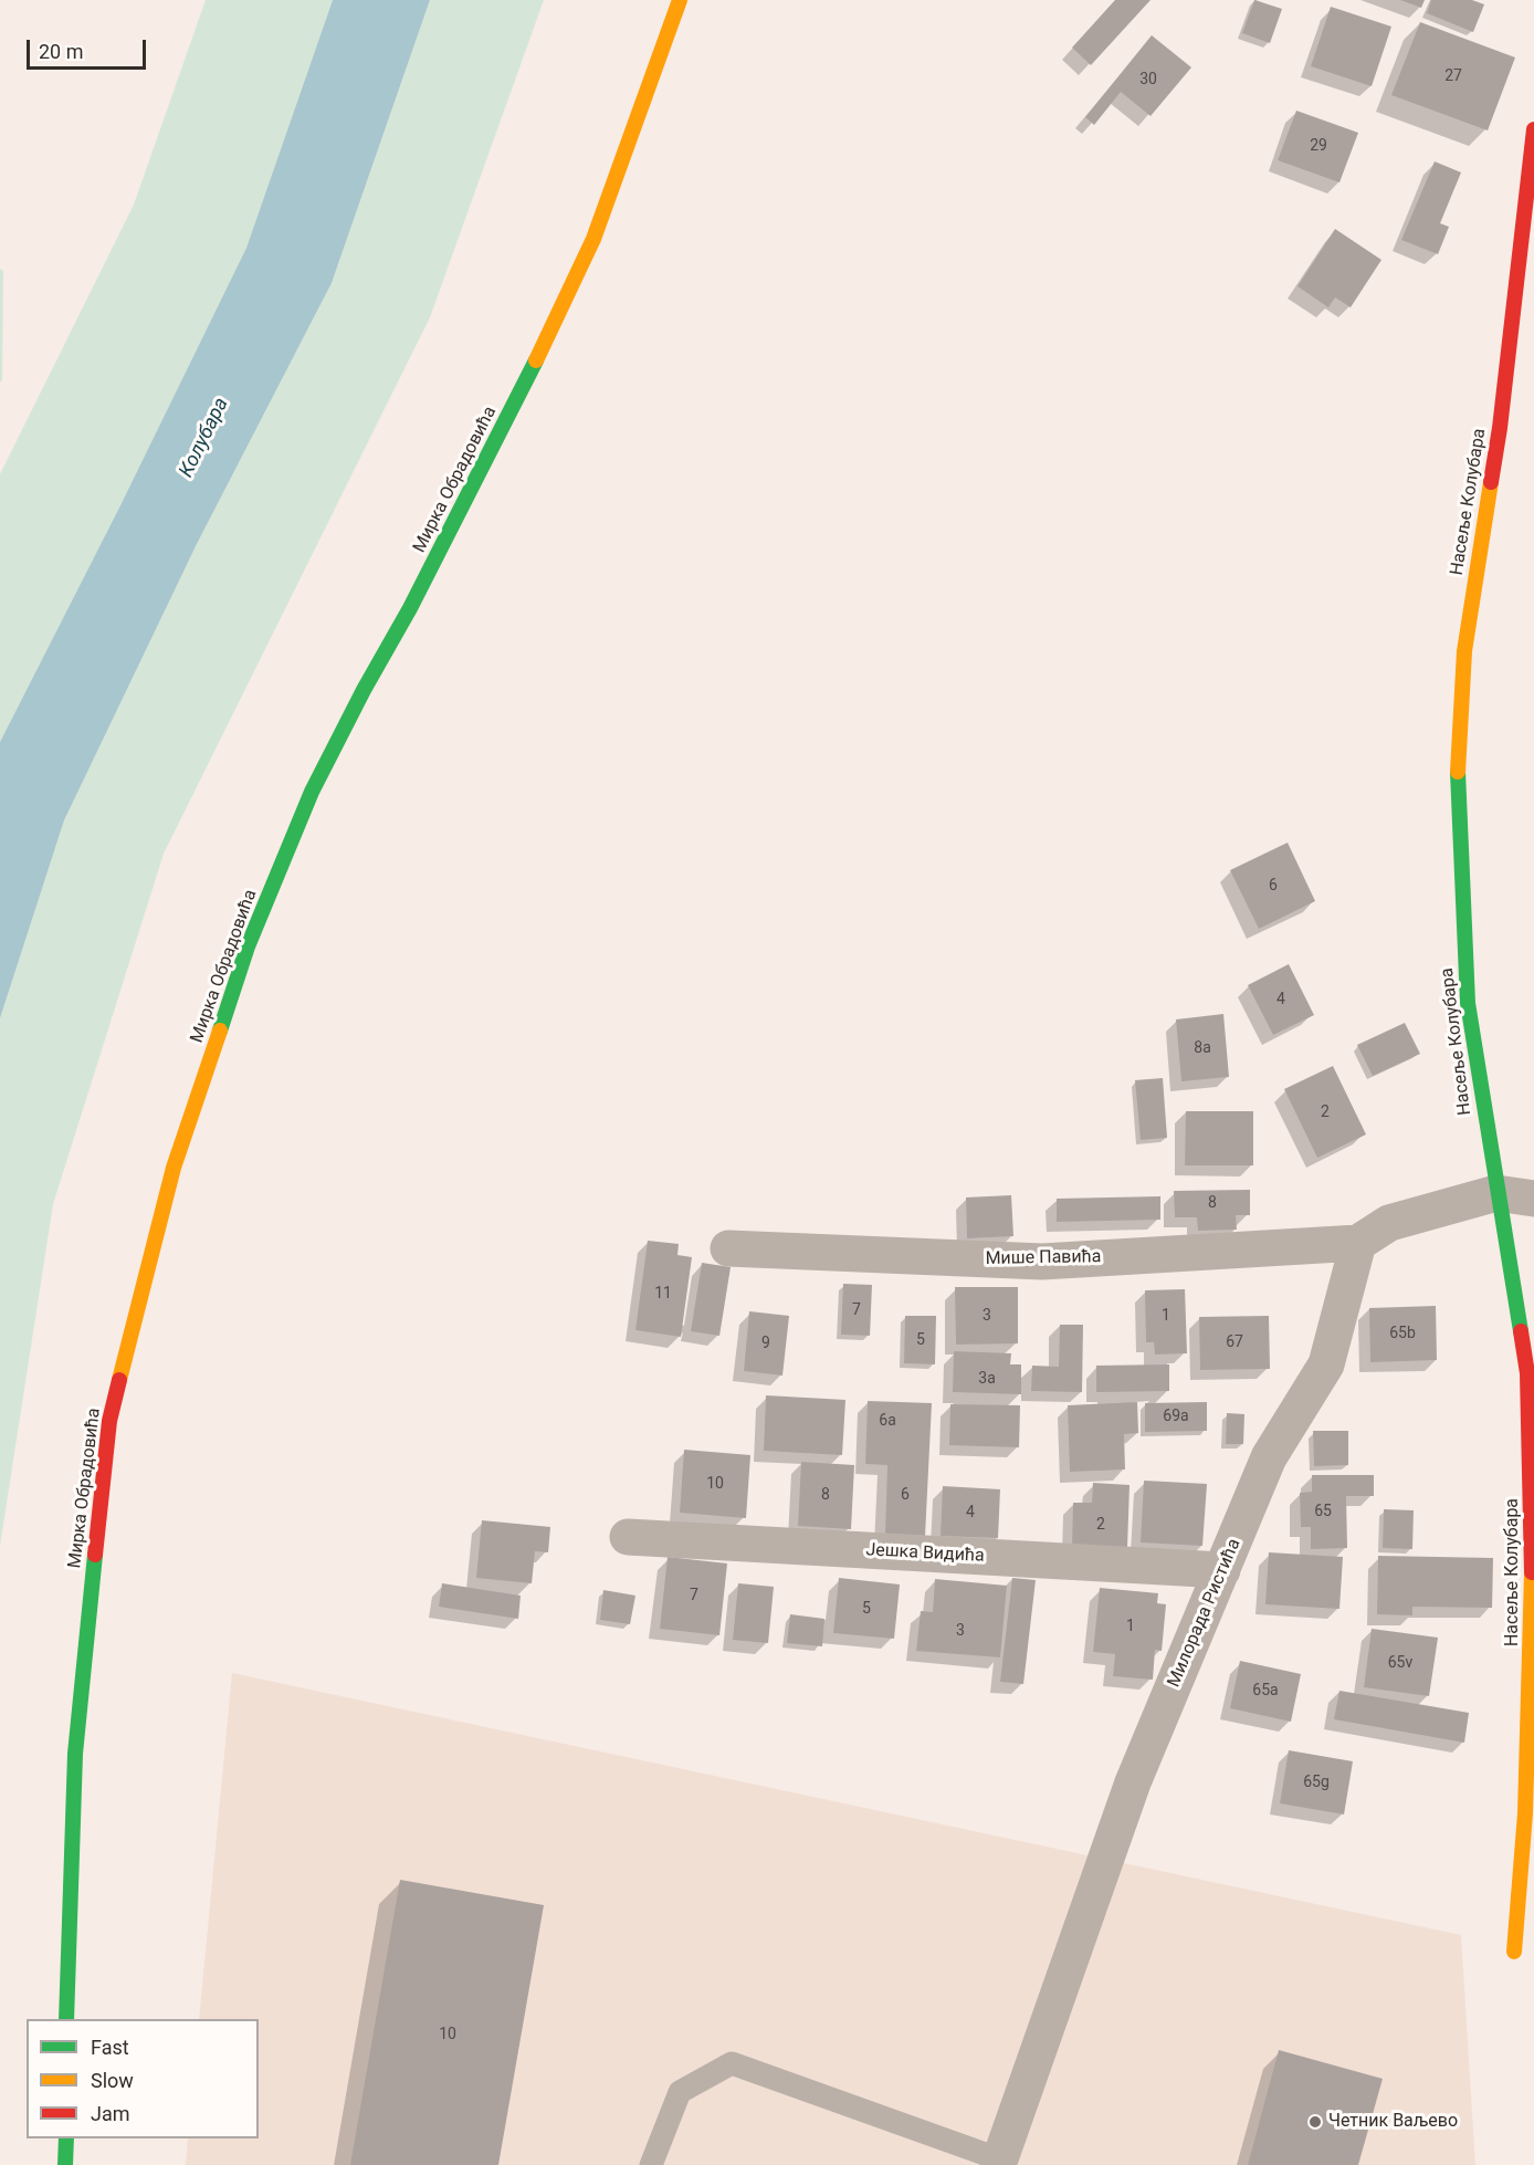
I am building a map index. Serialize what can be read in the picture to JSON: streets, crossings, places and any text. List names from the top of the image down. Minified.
{"streets":{"street":["Мирка Обрадовића","Насеље Колубара","Мише Павића","Јешка Видића","Милорада Ристића"]},"crossings":[["Мише Павића","Милорада Ристића"],["Јешка Видића","Милорада Ристића"]],"water":["Колубара"],"places":["Четник Ваљево"],"house_numbers":["27","30","29","6","4","8a","2","8","11","7","3","1","65b","5","67","9","3a","69a","6a","10","8","6","65","4","2","7","5","1","3","65v","65a","65g","10"],"legend":["Fast","Slow","Jam"],"scale_bar":"20 m"}
